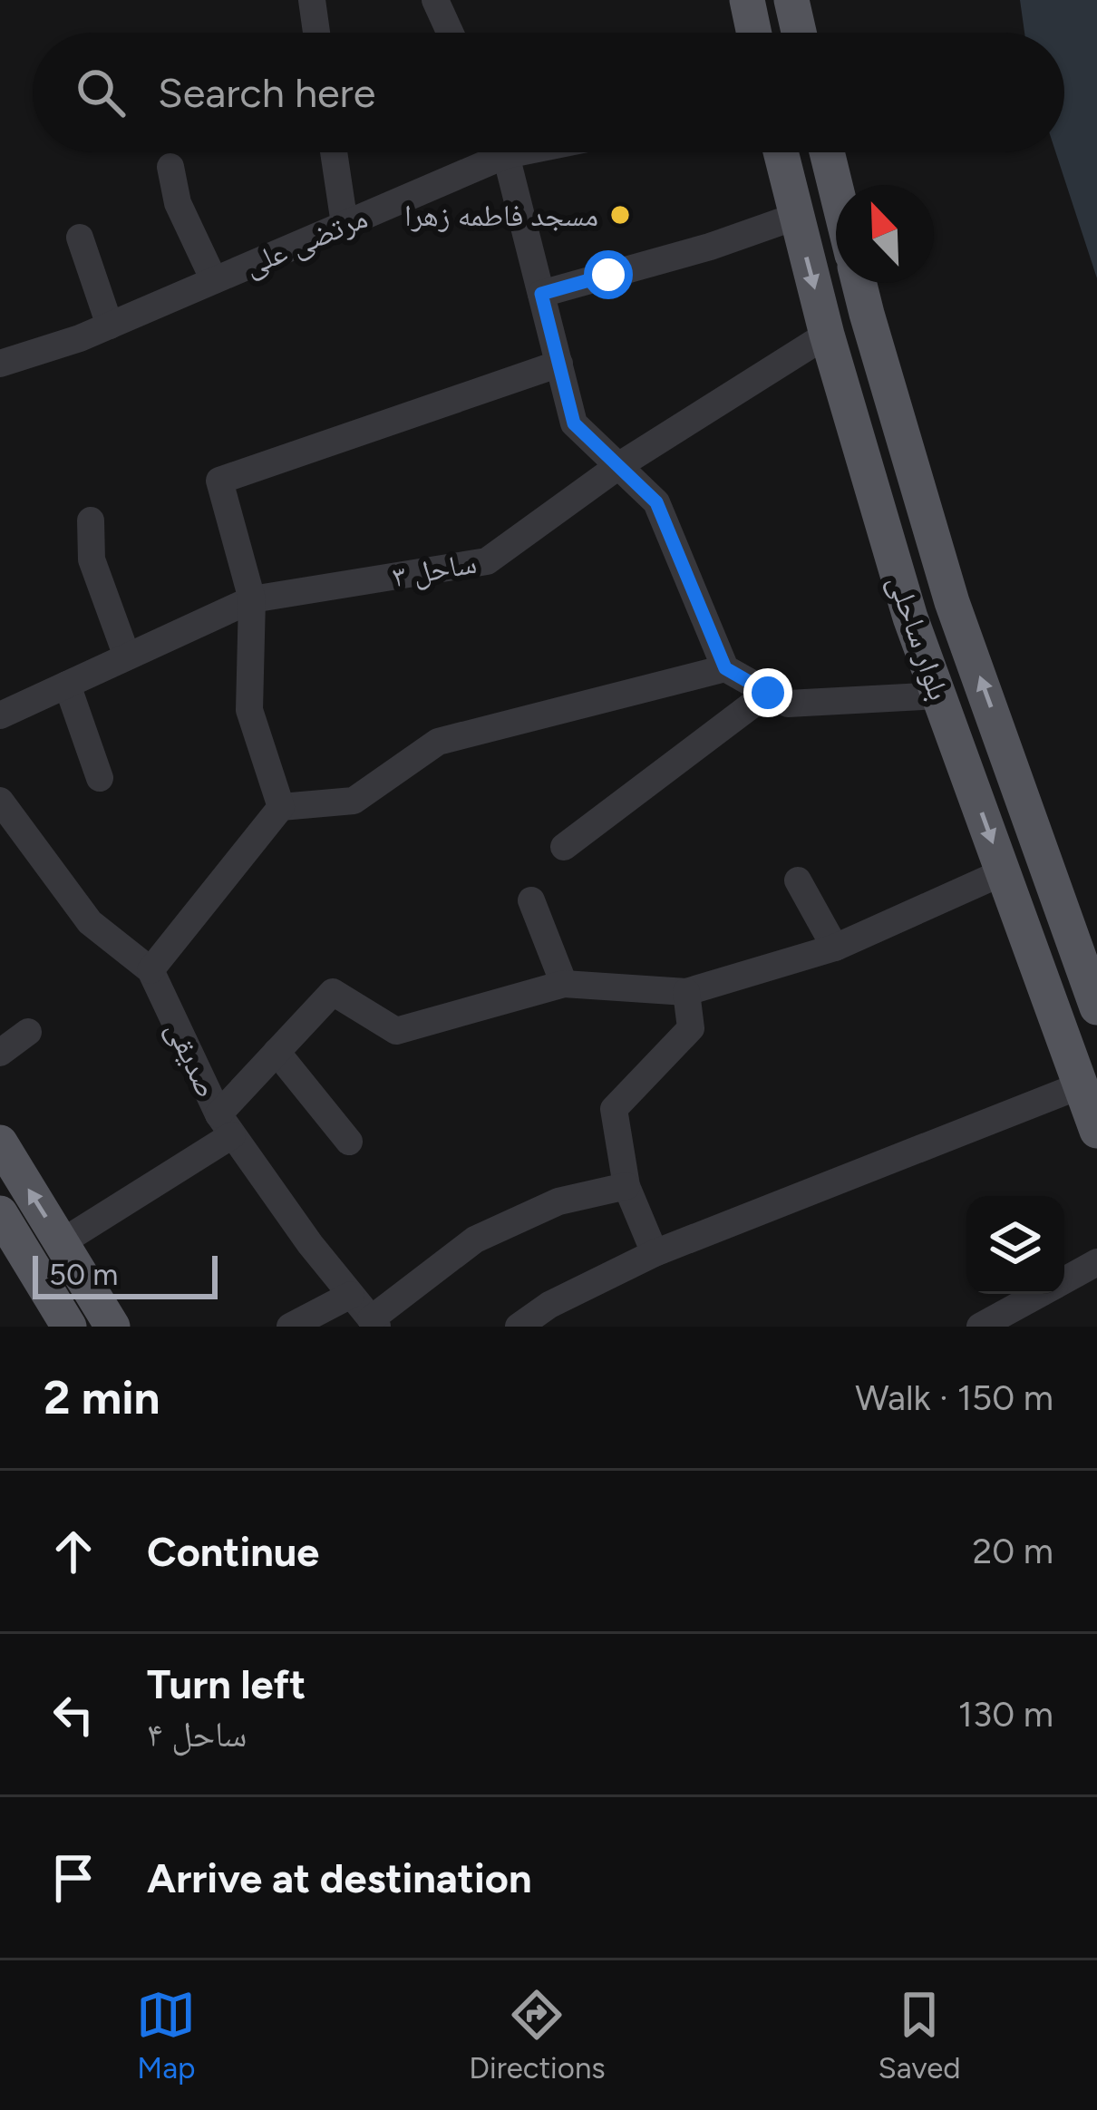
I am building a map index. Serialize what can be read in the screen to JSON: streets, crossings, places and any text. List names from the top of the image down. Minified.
{"streets":{"main road":["بلوار ساحلی"],"street":["مرتضی علی","ساحل ۳","صدیقی"]},"crossings":[["ساحل ۳","بلوار ساحلی"]],"places":["مسجد فاطمه زهرا"],"scale_bar":"50 m","north":"top left","page":{"search":"Search here","scale":"50 m","heading":["2 min","Walk · 150 m"],"list":[["Continue","20 m"],["Turn left","ساحل ۴","130 m"],"Arrive at destination"],"nav":["Map","Directions","Saved"]}}
